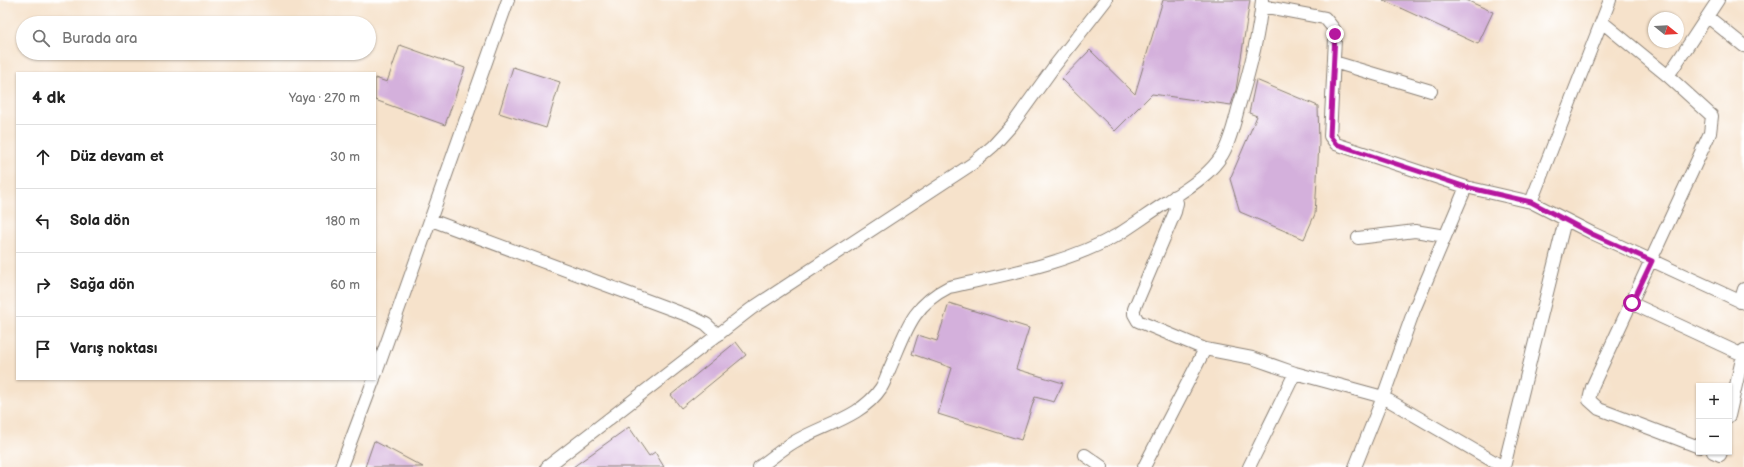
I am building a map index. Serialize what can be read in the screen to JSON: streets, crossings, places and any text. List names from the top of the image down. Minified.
{"north":"right","page":{"search":"Burada ara","heading":["4 dk","Yaya · 270 m"],"list":[["Düz devam et","30 m"],["Sola dön","180 m"],["Sağa dön","60 m"],"Varış noktası"],"map_buttons":["+","−"]}}
